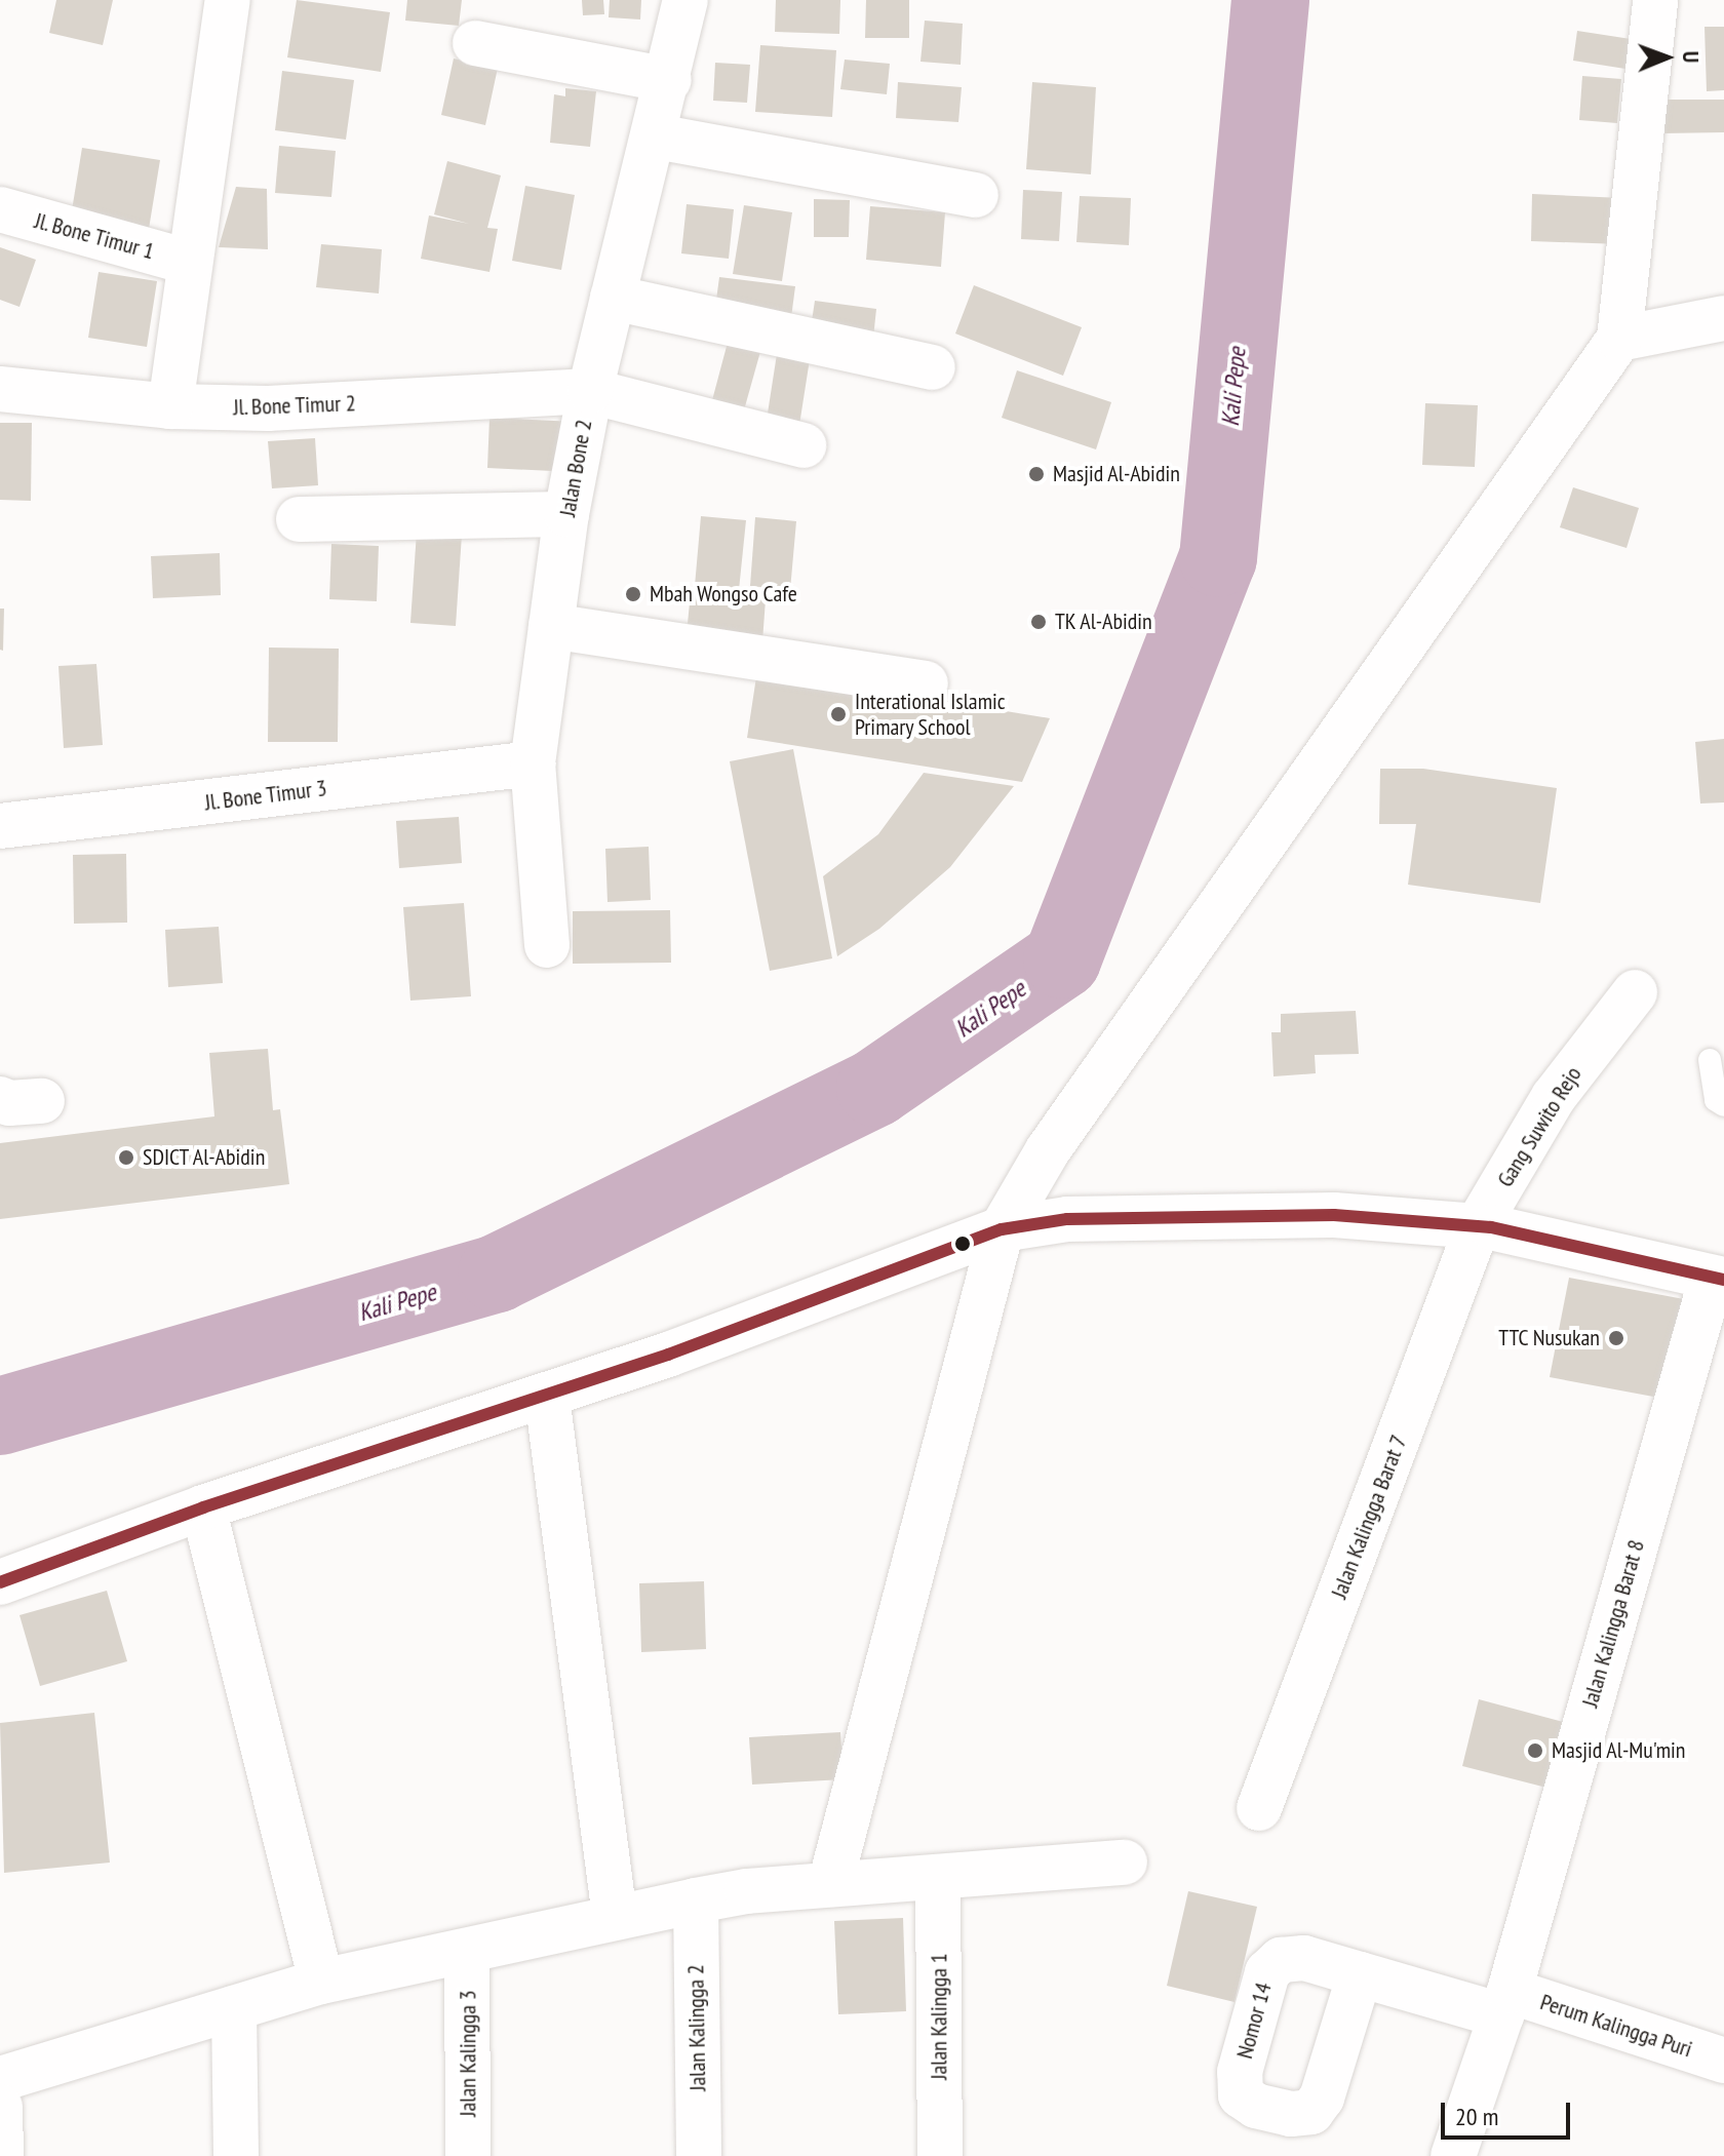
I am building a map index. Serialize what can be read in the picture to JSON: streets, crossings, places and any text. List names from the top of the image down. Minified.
{"streets":{"street":["Jl. Bone Timur 1","Jl. Bone Timur 2","Jalan Bone 2","Jl. Bone Timur 3","Gang Suwito Rejo","Jalan Kalingga Barat 7","Jalan Kalingga Barat 8","Jalan Kalingga 1","Perum Kalingga Puri","Jalan Kalingga 2","Jalan Kalingga 3"]},"crossings":[["Jl. Bone Timur 2","Jalan Bone 2"],["Jalan Bone 2","Jl. Bone Timur 3"],["Gang Suwito Rejo","Jalan Kalingga Barat 7"],["Jalan Kalingga Barat 8","Perum Kalingga Puri"]],"water":["Kali Pepe"],"places":["Masjid Al-Abidin","Mbah Wongso Cafe","TK Al-Abidin","Interational Islamic Primary School","SDICT Al-Abidin","TTC Nusukan","Masjid Al-Mu'min"],"scale_bar":"20 m","north":"right"}
